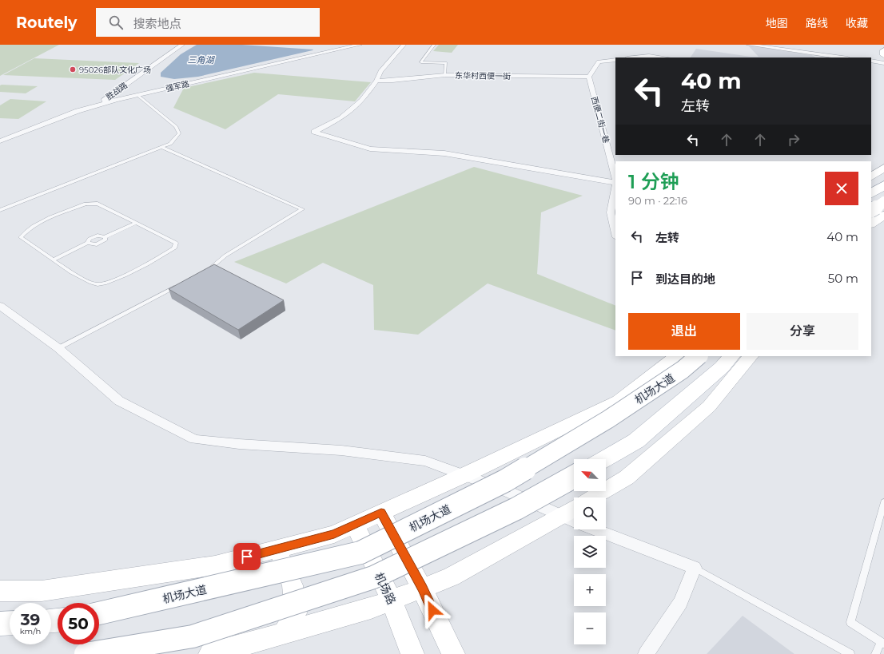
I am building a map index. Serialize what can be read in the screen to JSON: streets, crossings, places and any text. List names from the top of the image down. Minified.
{"streets":{"main road":["机场大道"],"street":["东华村西便一街","强军路","胜战路","西便二街一巷","机场路"]},"crossings":[["东华村西便一街","西便二街一巷"],["强军路","胜战路"]],"water":["三角湖"],"places":["95026部队文化广场"],"north":"top left","page":{"header":"Routely","search":"搜索地点","nav":["地图","路线","收藏"],"turn":["40 m","左转"],"heading":["1 分钟","90 m · 22:16"],"list":[{"name":"左转","value":"40 m"},{"name":"到达目的地","value":"50 m"}],"buttons":["退出","分享"],"map_buttons":["+","−"],"speed":"39 km/h","limit":"50"}}
